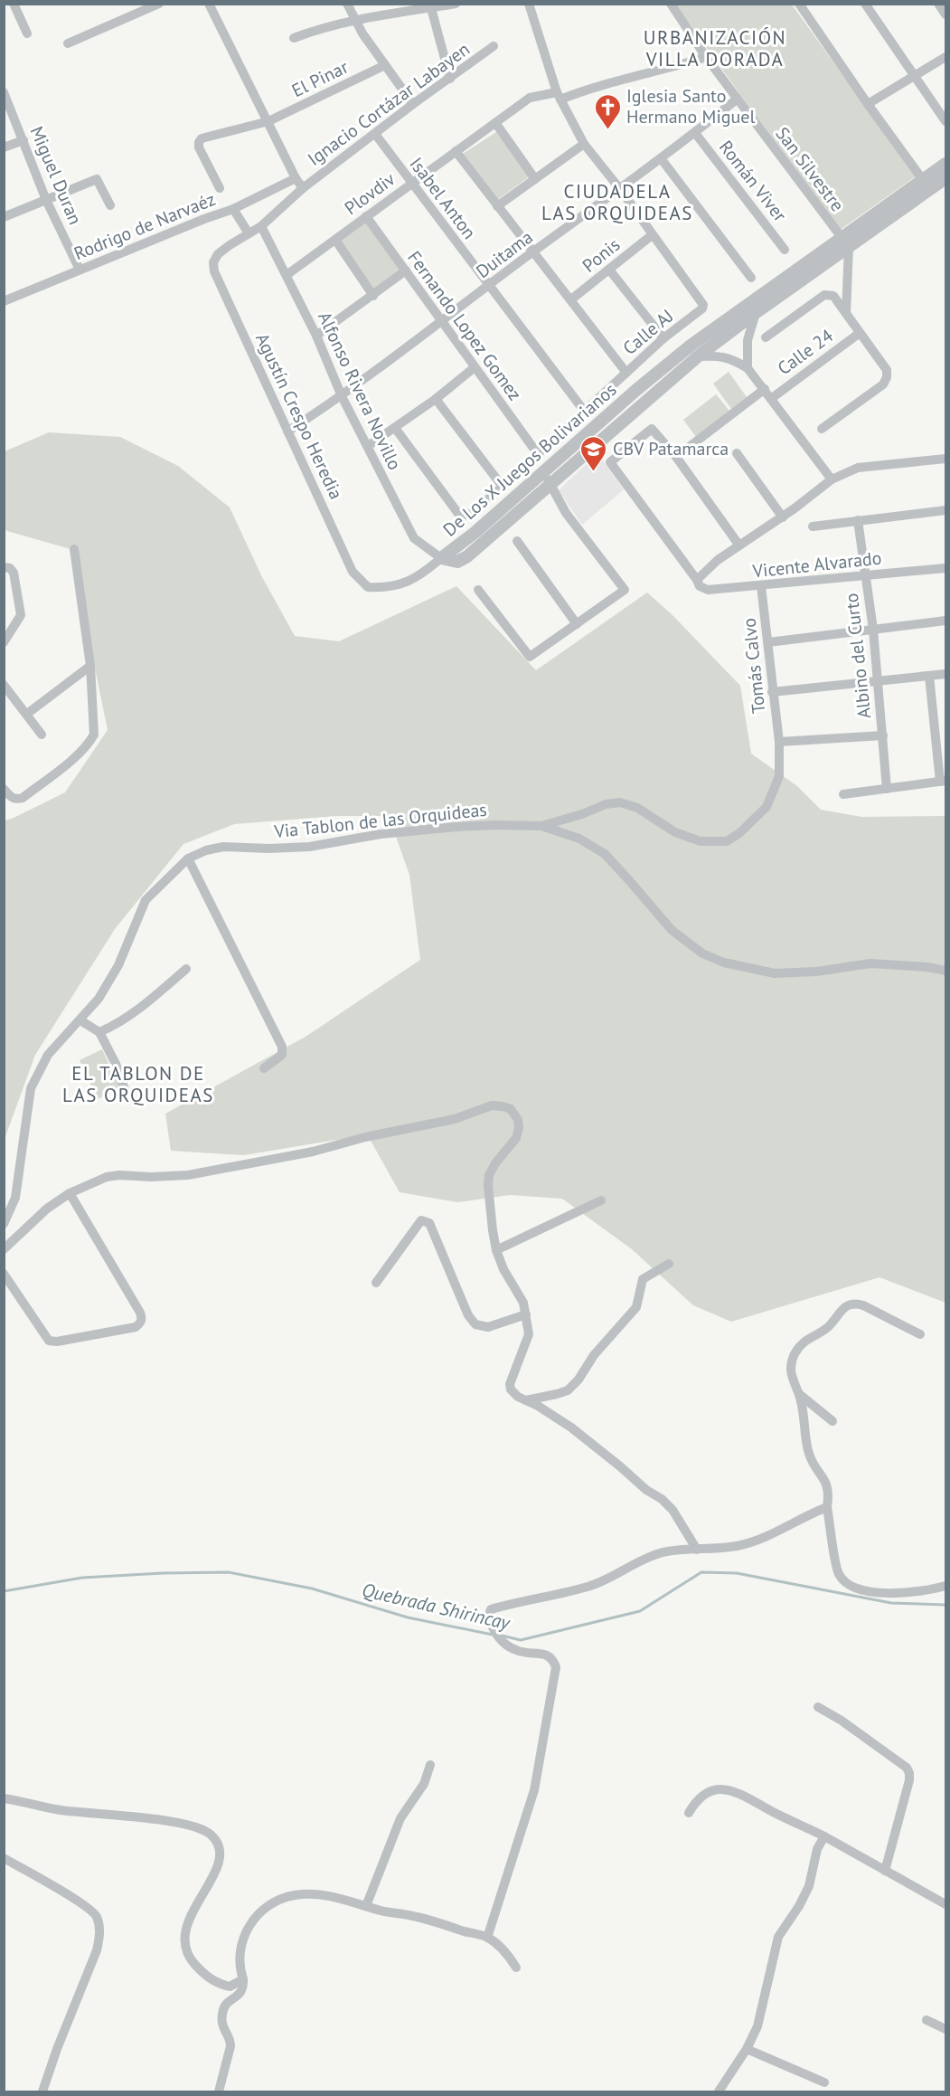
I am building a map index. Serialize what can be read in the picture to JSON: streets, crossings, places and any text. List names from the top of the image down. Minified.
{"streets":{"street":["El Pinar","Ignacio Cortázar Labayen","San Silvestre","Miguel Duran","Román Viver","Plovdiv","Isabel Anton","Rodrigo de Narvaéz","Duitama","Ponis","Fernando Lopez Gomez","Calle AJ","Calle 24","Alfonso Rivera Novillo","Agustín Crespo Heredia","De Los X Juegos Bolivarianos","Vicente Alvarado","Albino del Curto","Tomás Calvo","Via Tablon de las Orquideas"]},"crossings":[["El Pinar","Ignacio Cortázar Labayen"],["Ignacio Cortázar Labayen","Isabel Anton"],["Ignacio Cortázar Labayen","Rodrigo de Narvaéz"],["Ignacio Cortázar Labayen","Alfonso Rivera Novillo"],["Ignacio Cortázar Labayen","Agustín Crespo Heredia"],["San Silvestre","Plovdiv"],["San Silvestre","Duitama"],["San Silvestre","De Los X Juegos Bolivarianos"],["Miguel Duran","Rodrigo de Narvaéz"],["Román Viver","Duitama"],["Plovdiv","Isabel Anton"],["Plovdiv","Fernando Lopez Gomez"],["Plovdiv","Alfonso Rivera Novillo"],["Isabel Anton","Duitama"],["Isabel Anton","Calle AJ"],["Duitama","Fernando Lopez Gomez"],["Duitama","Alfonso Rivera Novillo"],["Duitama","Agustín Crespo Heredia"],["Ponis","Calle AJ"],["Fernando Lopez Gomez","Calle AJ"],["Alfonso Rivera Novillo","Agustín Crespo Heredia"],["Alfonso Rivera Novillo","De Los X Juegos Bolivarianos"],["Agustín Crespo Heredia","De Los X Juegos Bolivarianos"],["Vicente Alvarado","Albino del Curto"],["Vicente Alvarado","Tomás Calvo"],["Tomás Calvo","Via Tablon de las Orquideas"]],"districts":["URBANIZACIÓN VILLA DORADA","CIUDADELA LAS ORQUIDEAS","EL TABLON DE LAS ORQUIDEAS"],"water":["Quebrada Shirincay"],"places":{"church":["Iglesia Santo Hermano Miguel"],"school or university":["CBV Patamarca"]}}
